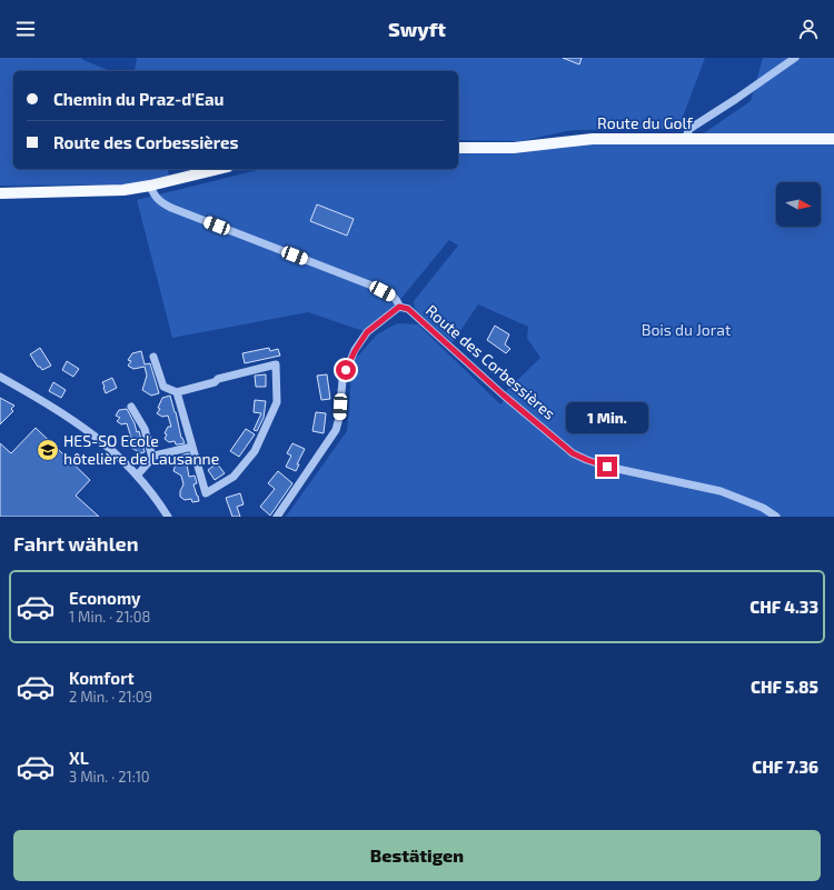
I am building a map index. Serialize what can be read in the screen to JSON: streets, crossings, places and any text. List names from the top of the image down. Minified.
{"streets":{"main road":["Route du Golf"],"street":["Route des Corbessières"]},"parks":["Bois du Jorat"],"places":{"school or university":["HES-SO Ecole hôtelière de Lausanne"]},"north":"right","page":{"header":"Swyft","banner":["Chemin du Praz-d'Eau","Route des Corbessières"],"bubble":"1 Min.","heading":"Fahrt wählen","list":[{"name":"Economy","note":"1 Min. · 21:08","value":"CHF 4.33"},{"name":"Komfort","note":"2 Min. · 21:09","value":"CHF 5.85"},{"name":"XL","note":"3 Min. · 21:10","value":"CHF 7.36"}],"buttons":"Bestätigen"}}
